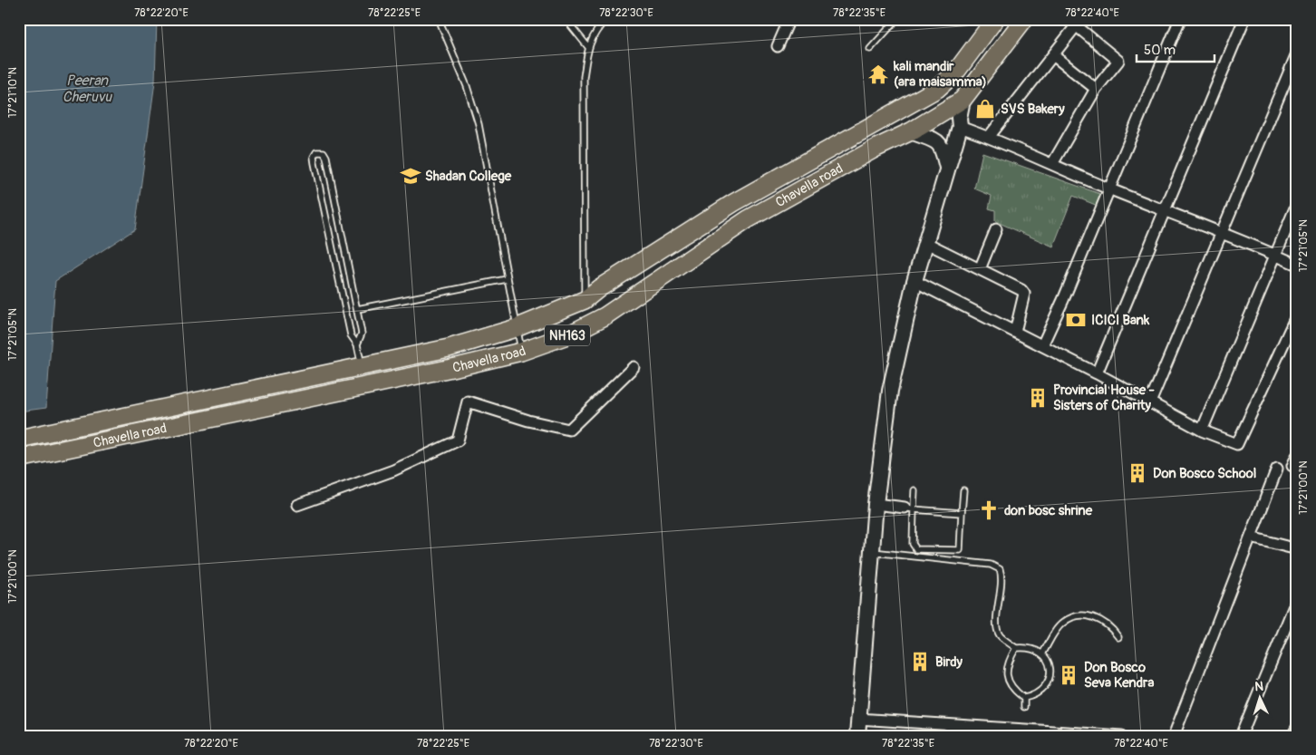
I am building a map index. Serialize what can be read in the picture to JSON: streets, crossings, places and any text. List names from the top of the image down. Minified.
{"streets":{"highway":["Chavella road","NH163"]},"water":["Peeran Cheruvu"],"places":{"temple":["kali mandir (ara maisamma)"],"shop":["SVS Bakery"],"school or university":["Shadan College"],"bank":["ICICI Bank"],"building":["Provincial House - Sisters of Charity","Don Bosco School","Birdy","Don Bosco Seva Kendra"],"church":["don bosc shrine"]},"scale_bar":"50 m","north":"top","coordinates":["78°22'20\"E","78°22'25\"E","78°22'30\"E","78°22'35\"E","78°22'40\"E","17°21'10\"N","17°21'05\"N","17°21'00\"N"]}
